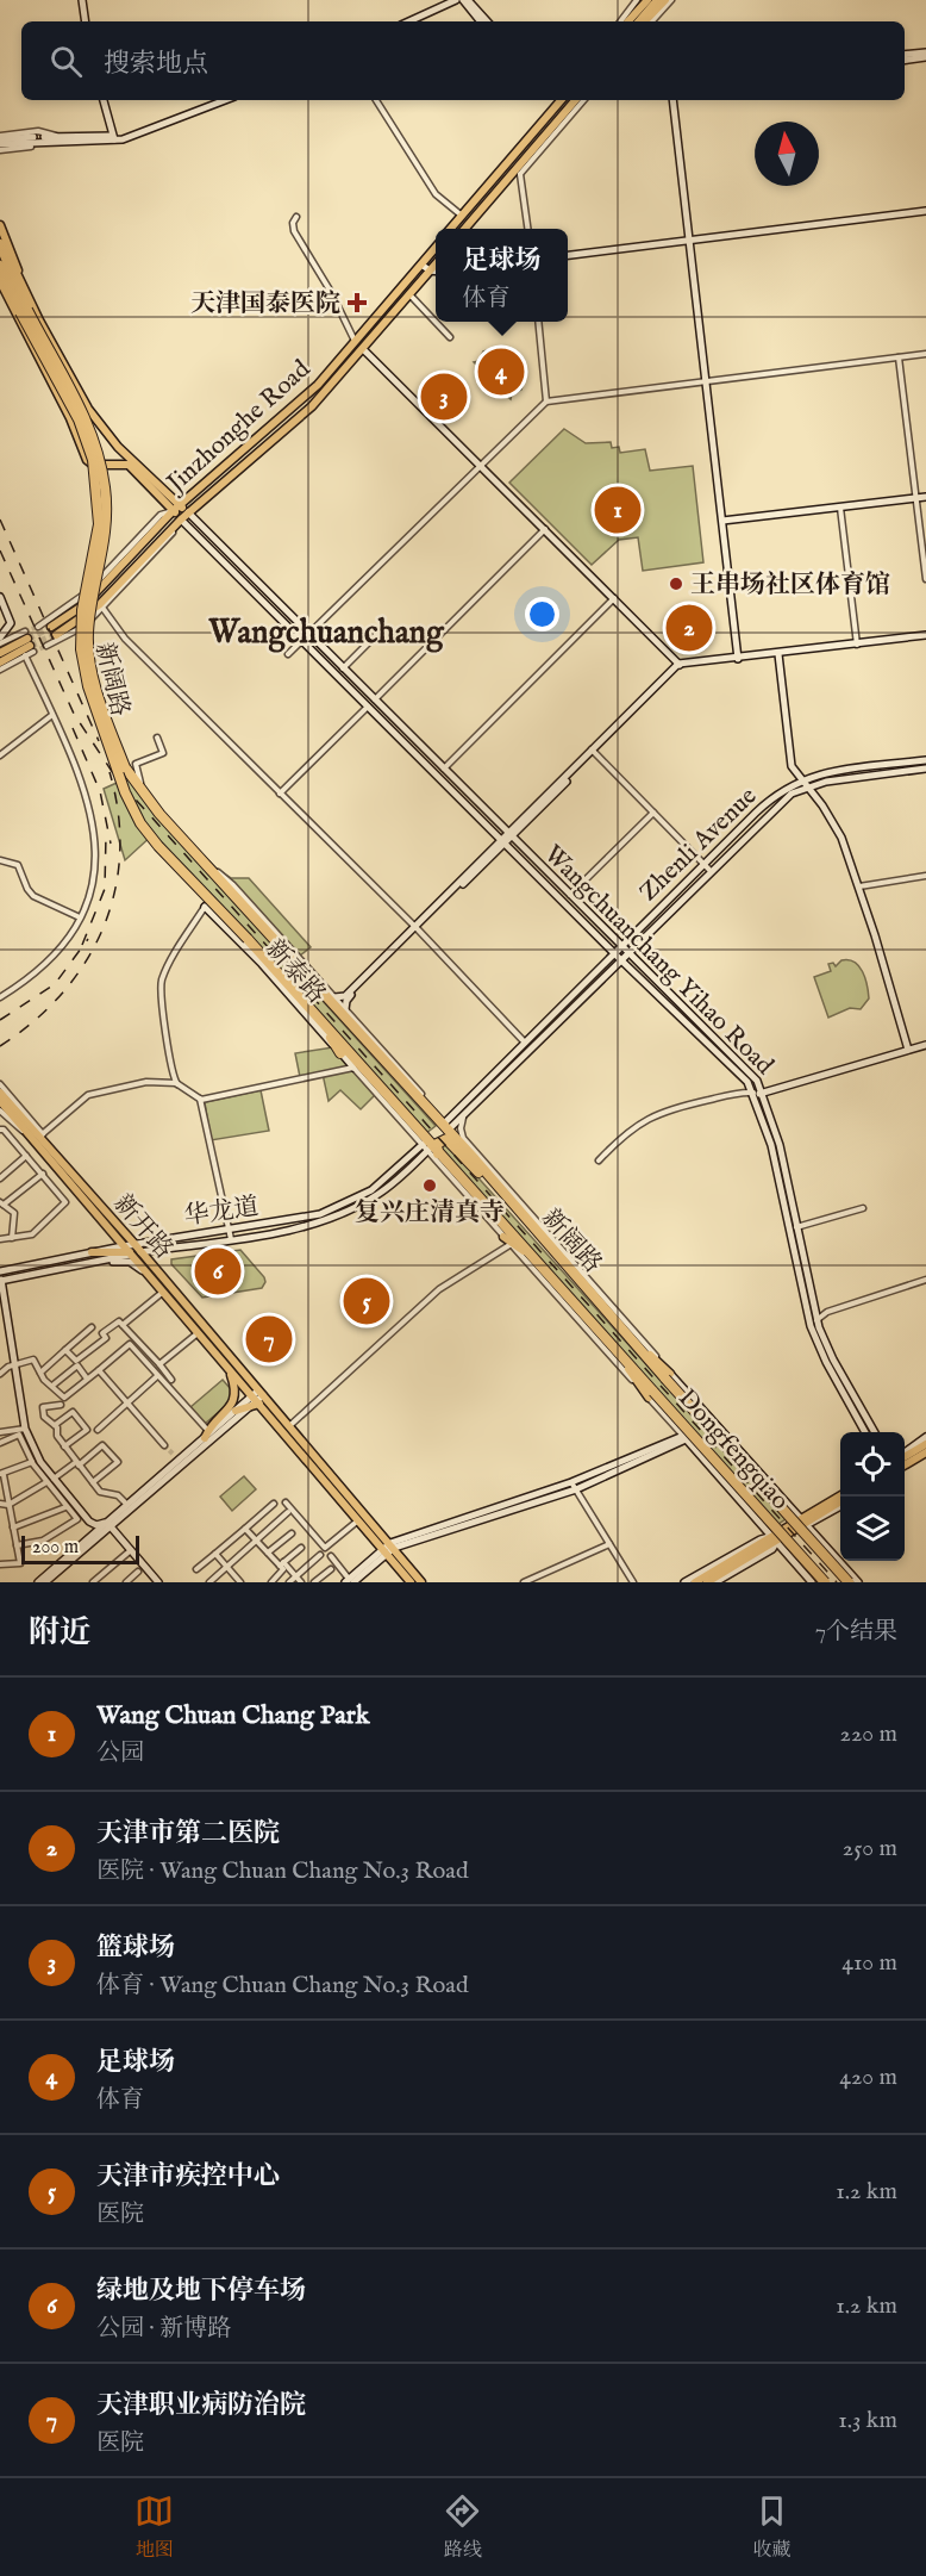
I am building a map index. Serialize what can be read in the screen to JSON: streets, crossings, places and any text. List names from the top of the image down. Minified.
{"streets":{"highway":["新阔路","Dongfengqiao"],"main road":["Jinzhonghe Road","Zhenli Avenue","Wangchuanchang Yihao Road","新泰路","华龙道","新开路"]},"crossings":[["新阔路","Zhenli Avenue"],["新阔路","Dongfengqiao"],["Zhenli Avenue","Wangchuanchang Yihao Road"],["华龙道","新开路"]],"districts":["Wangchuanchang"],"places":{"health":["天津国泰医院"],"other":["王串场社区体育馆","复兴庄清真寺"]},"scale_bar":"200 m","north":"top","page":{"search":"搜索地点","popup":["足球场","体育"],"pins":["4","3","1","2","6","5","7"],"scale":"200 m","heading":["附近","7个结果"],"list":[{"mark":"1","name":"Wang Chuan Chang Park","note":"公园","value":"220 m"},{"mark":"2","name":"天津市第二医院","note":"医院 · Wang Chuan Chang No.3 Road","value":"250 m"},{"mark":"3","name":"篮球场","note":"体育 · Wang Chuan Chang No.3 Road","value":"410 m"},{"mark":"4","name":"足球场","note":"体育","value":"420 m"},{"mark":"5","name":"天津市疾控中心","note":"医院","value":"1.2 km"},{"mark":"6","name":"绿地及地下停车场","note":"公园 · 新博路","value":"1.2 km"},{"mark":"7","name":"天津职业病防治院","note":"医院","value":"1.3 km"}],"nav":["地图","路线","收藏"]}}
